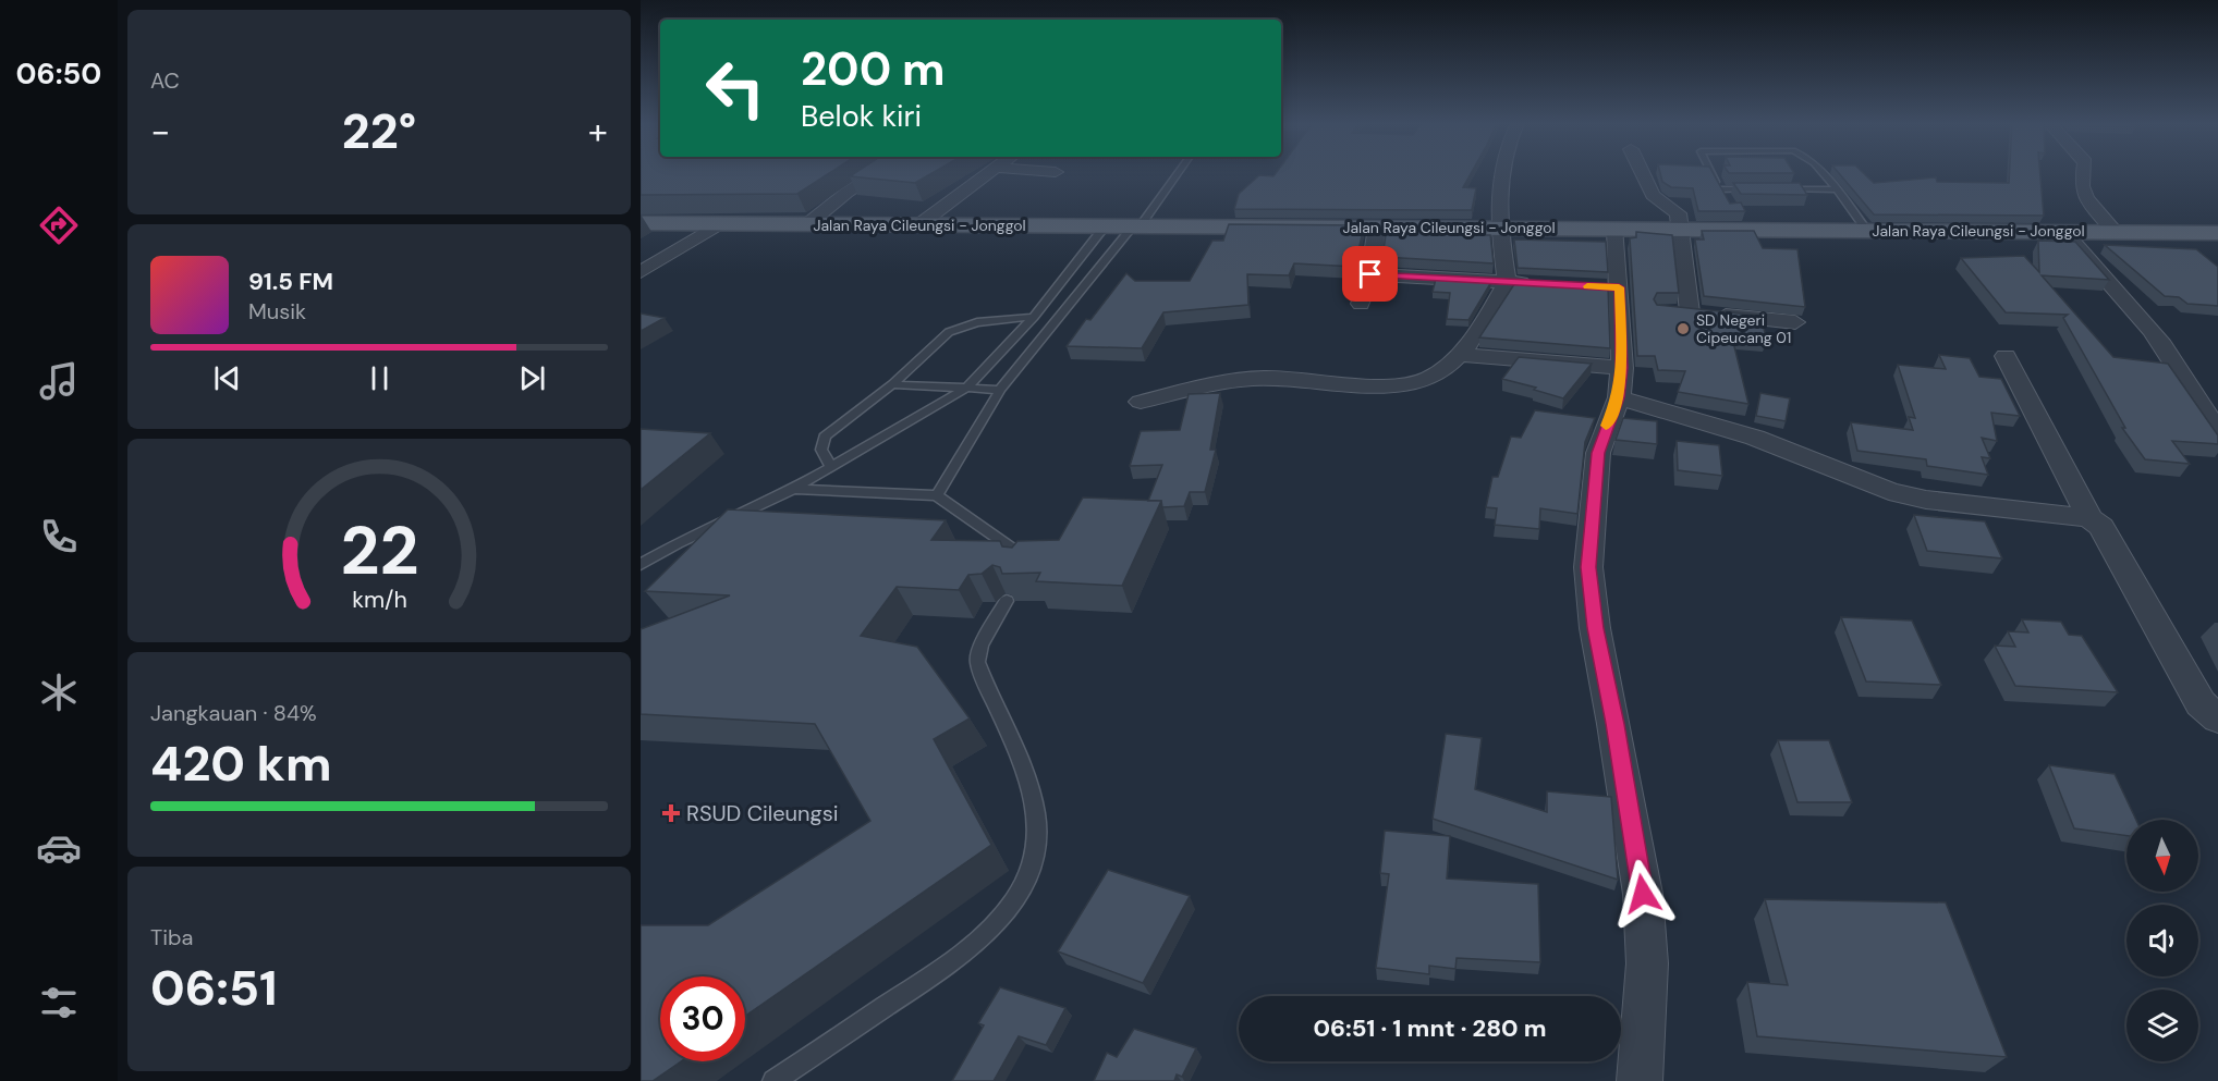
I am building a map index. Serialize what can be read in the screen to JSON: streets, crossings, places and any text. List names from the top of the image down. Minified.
{"streets":{"main road":["Jalan Raya Cileungsi - Jonggol"]},"places":{"other":["SD Negeri Cipeucang 01"],"health":["RSUD Cileungsi"]},"north":"bottom","page":{"tabs":"06:50","tile":["AC",["Jangkauan · 84%","420 km"],["Tiba","06:51"]],"turn":["200 m","Belok kiri"],"heat":["−","22°","+"],"song":["91.5 FM","Musik"],"limit":"30","trip":"06:51 · 1 mnt · 280 m","gauge":["22","km/h"]}}
